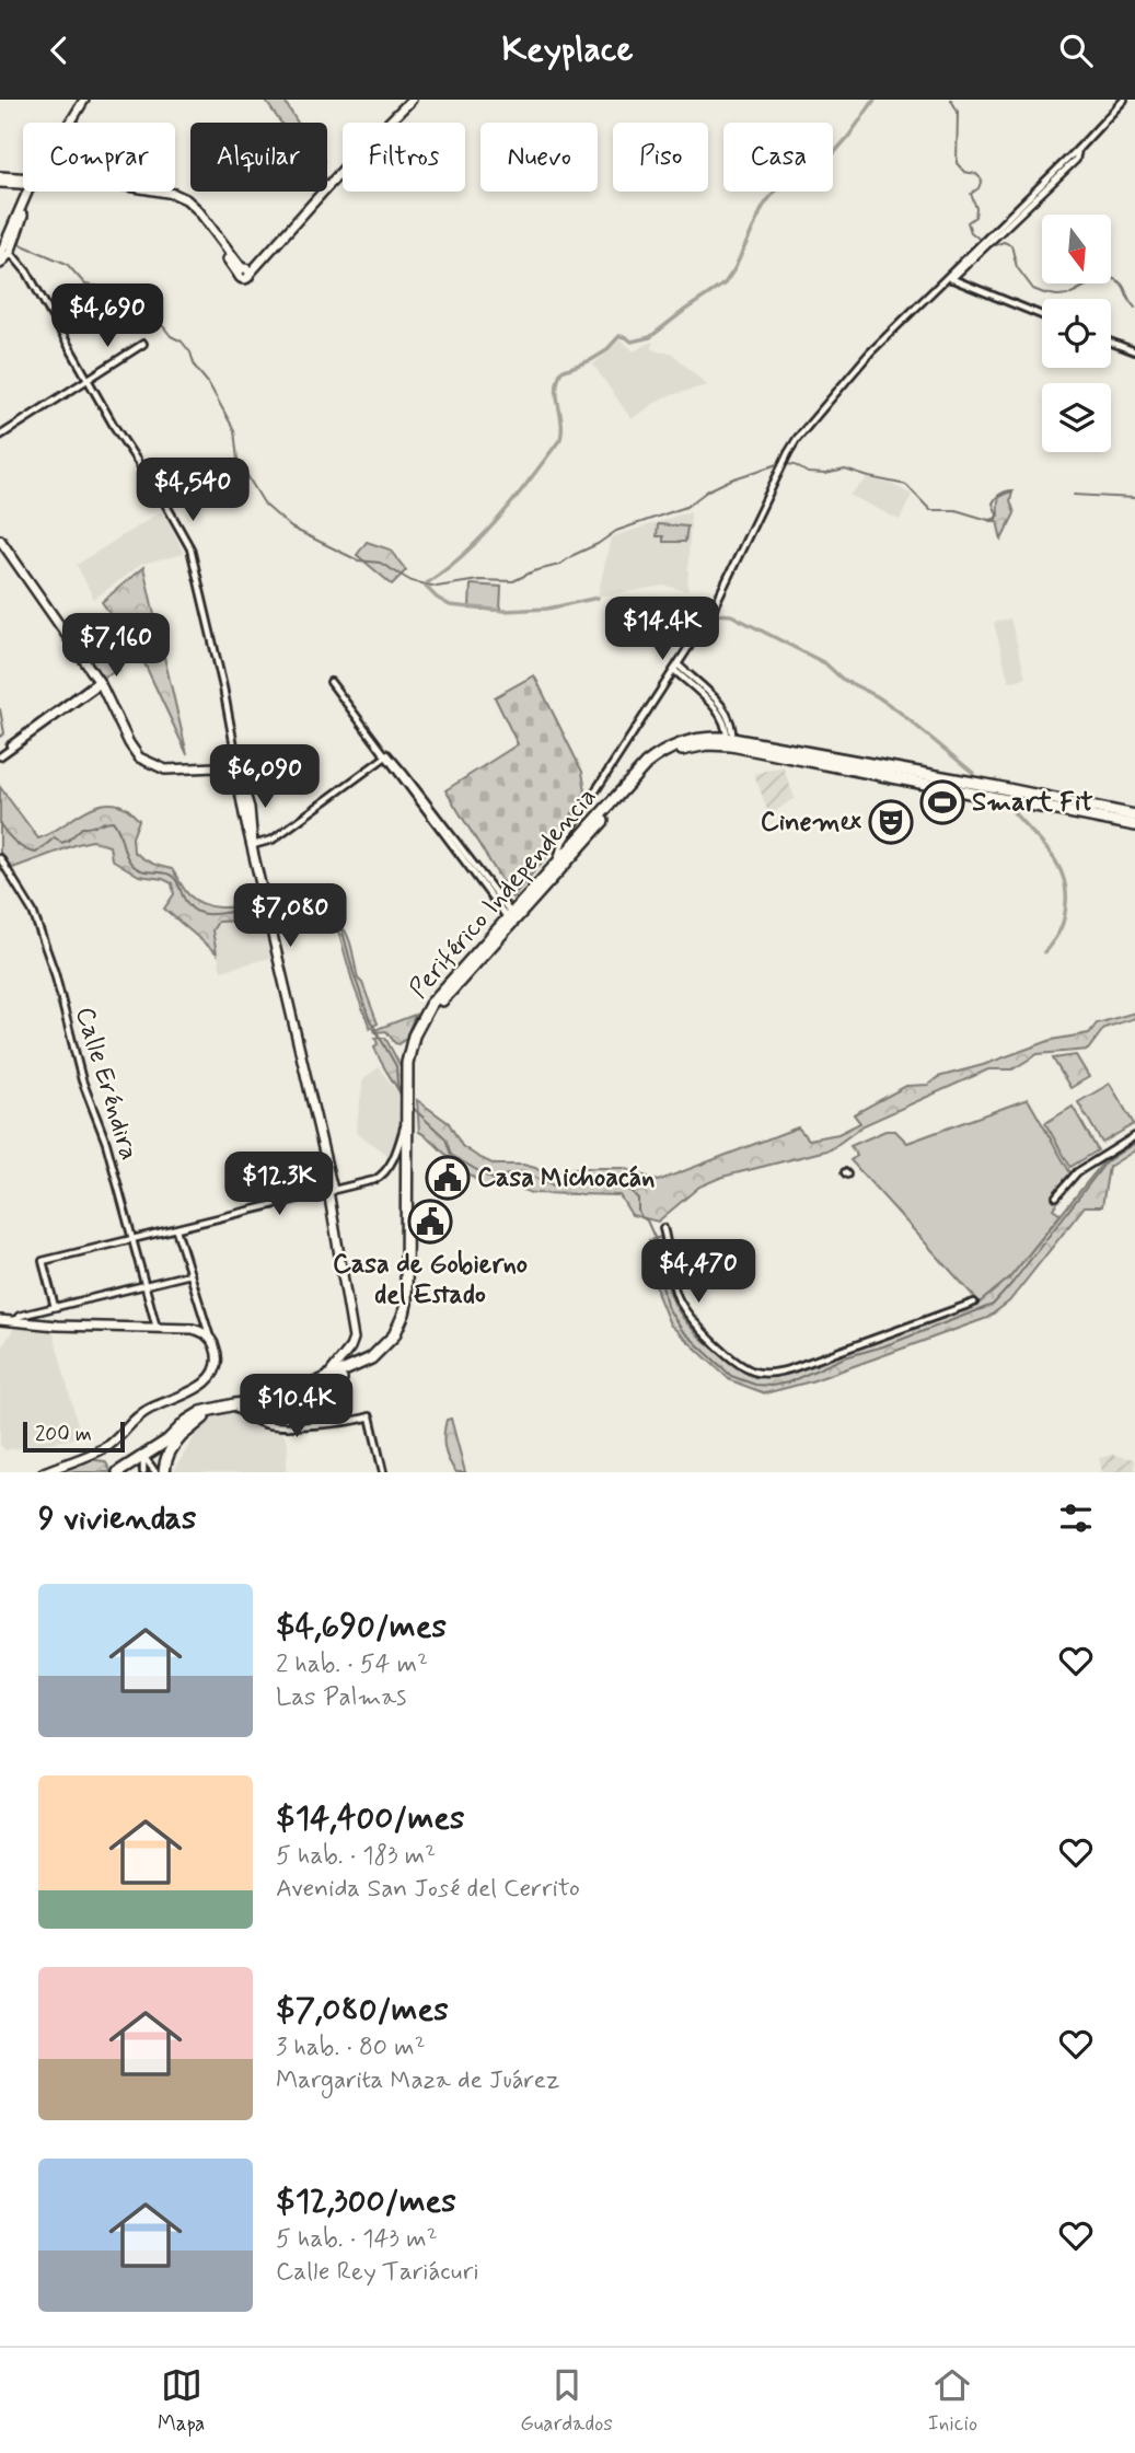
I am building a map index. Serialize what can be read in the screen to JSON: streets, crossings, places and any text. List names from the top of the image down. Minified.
{"streets":{"highway":["Periférico Independencia"],"street":["Calle Eréndira"]},"places":{"sports":["Smart Fit"],"theatre":["Cinemex"],"public building":["Casa Michoacán","Casa de Gobierno del Estado"]},"scale_bar":"200 m","north":"bottom","page":{"header":"Keyplace","chip":["Comprar","Alquilar","Filtros","Nuevo","Piso","Casa"],"price":["$4,690","$4,540","$14.4K","$7,160","$6,090","$7,080","$12.3K","$4,470","$10.4K"],"scale":"200 m","heading":"9 viviendas","list":[{"name":"$4,690/mes","note":"2 hab. · 54 m² · Las Palmas"},{"name":"$14,400/mes","note":"5 hab. · 183 m² · Avenida San José del Cerrito"},{"name":"$7,080/mes","note":"3 hab. · 80 m² · Margarita Maza de Juárez"},{"name":"$12,300/mes","note":"5 hab. · 143 m² · Calle Rey Tariácuri"}],"tabs":["Mapa","Guardados","Inicio"]}}
